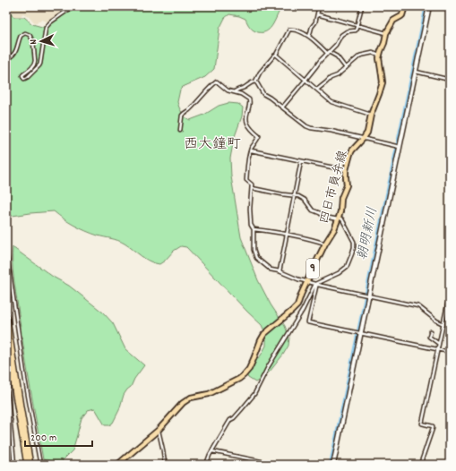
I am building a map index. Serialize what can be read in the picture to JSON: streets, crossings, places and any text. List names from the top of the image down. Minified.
{"streets":{"main road":["四日市員弁線","9"]},"districts":["西大鐘町"],"water":["朝明新川"],"scale_bar":"200 m","north":"left"}
